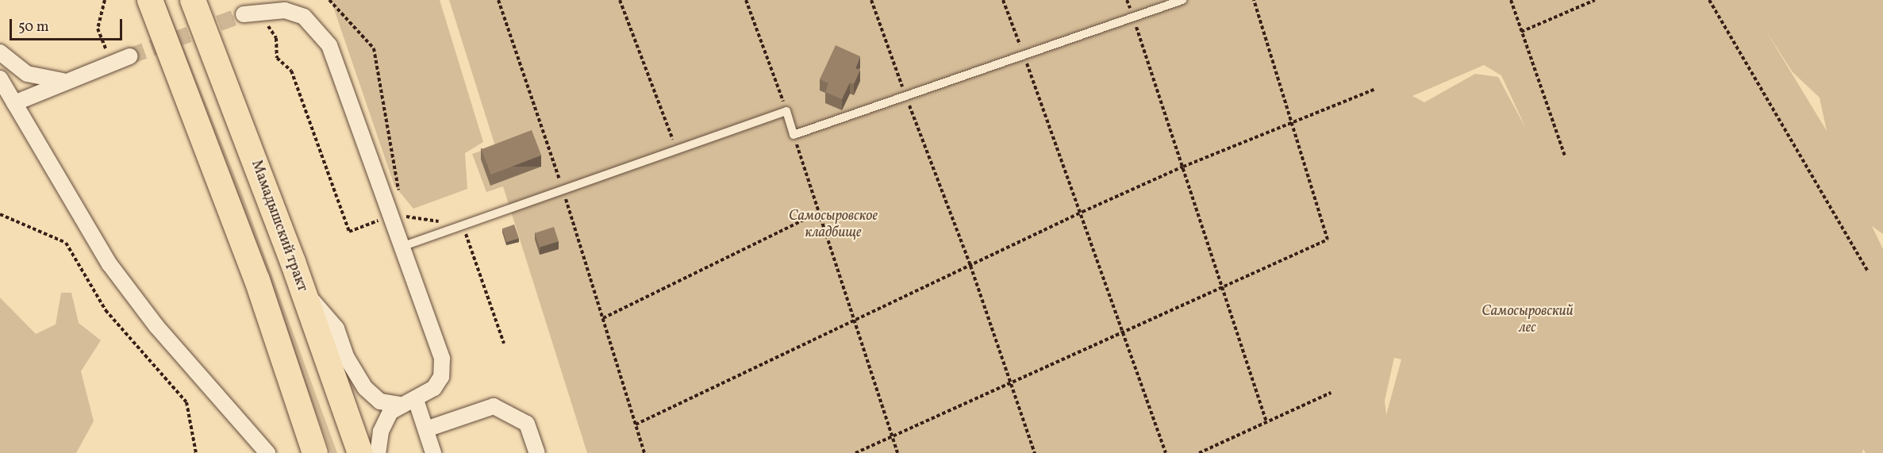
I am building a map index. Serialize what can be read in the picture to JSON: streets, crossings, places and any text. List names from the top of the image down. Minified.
{"streets":{"main road":["Мамадышский тракт"]},"parks":["Самосыровское кладбище","Самосыровский лес"],"scale_bar":"50 m"}
